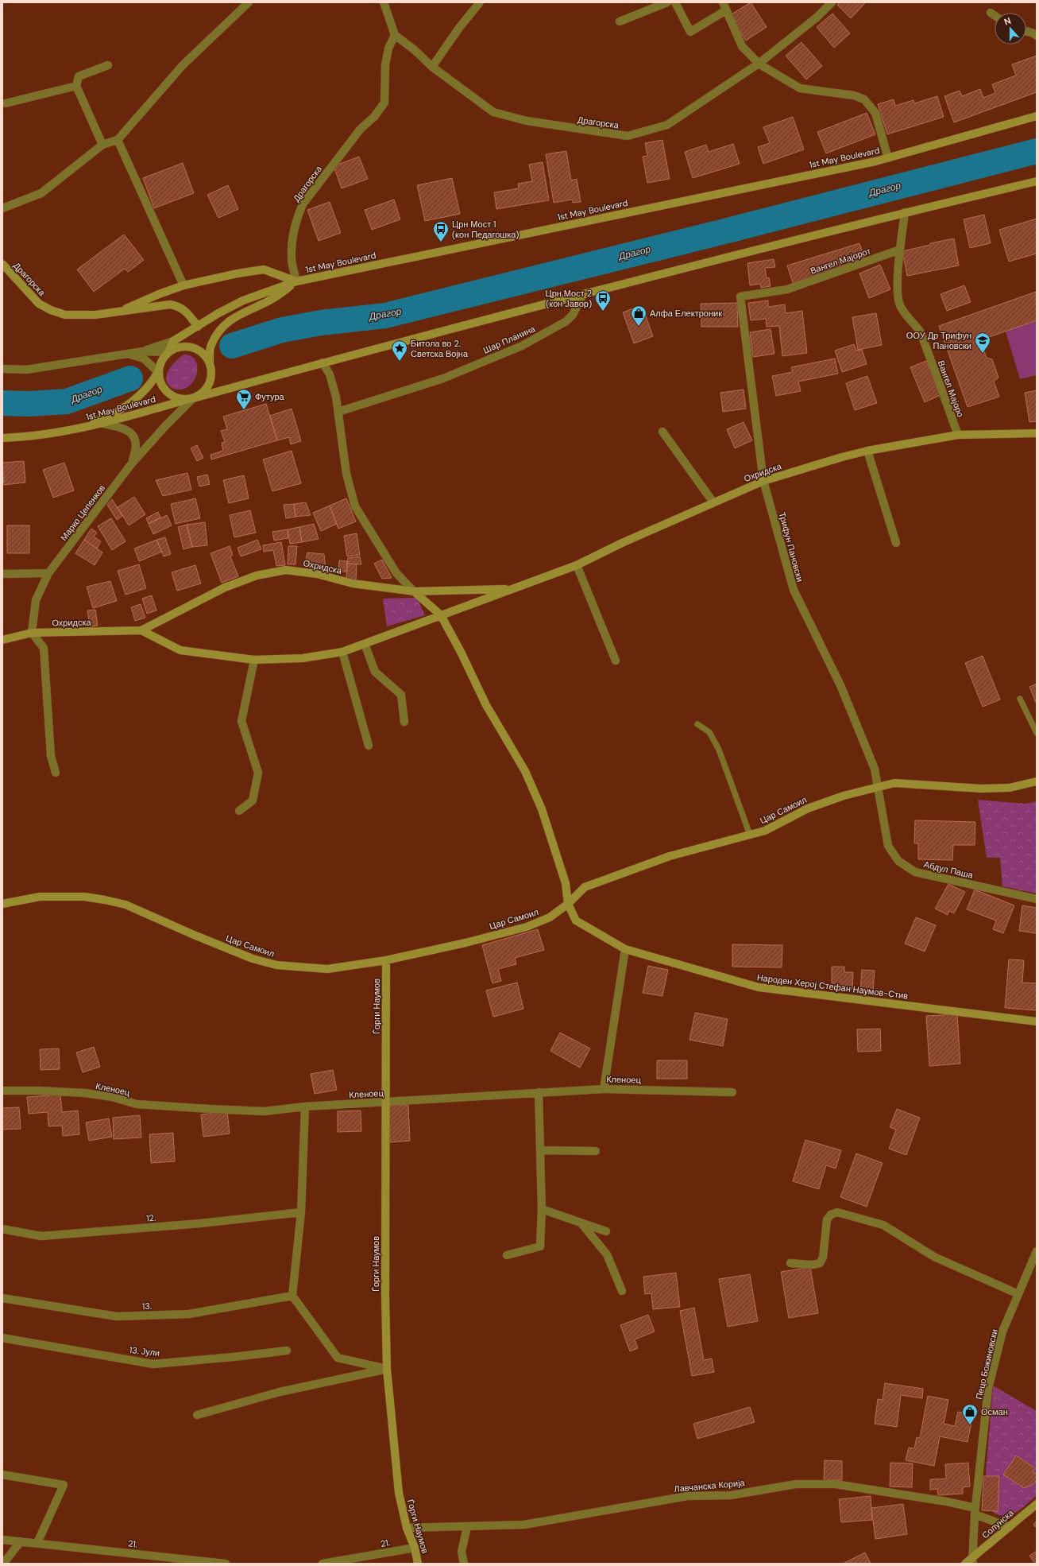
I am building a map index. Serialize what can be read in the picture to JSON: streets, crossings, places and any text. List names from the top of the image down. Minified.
{"streets":{"street":["Драгорска","1st May Boulevard","Вангел Маjорот","Шар Планина","Вангел Мајоро","Охридска","Марко Цепенков","Трифун Пановски","Цар Самоил","Абдул Паша","Народен Херој Стефан Наумов-Стив","Ѓорги Наумов","Кленоец","12.","13.","13. Јули","Пецо Божиновски","Лавчанска Корија","Солунска","21."]},"crossings":[["Драгорска","1st May Boulevard"],["1st May Boulevard","Шар Планина"],["1st May Boulevard","Вангел Мајоро"],["1st May Boulevard","Марко Цепенков"],["1st May Boulevard","Народен Херој Стефан Наумов-Стив"],["Вангел Маjорот","Вангел Мајоро"],["Вангел Маjорот","Трифун Пановски"],["Шар Планина","Народен Херој Стефан Наумов-Стив"],["Вангел Мајоро","Охридска"],["Охридска","Марко Цепенков"],["Охридска","Трифун Пановски"],["Охридска","Народен Херој Стефан Наумов-Стив"],["Трифун Пановски","Цар Самоил"],["Трифун Пановски","Абдул Паша"],["Цар Самоил","Абдул Паша"],["Цар Самоил","Народен Херој Стефан Наумов-Стив"],["Цар Самоил","Ѓорги Наумов"],["Ѓорги Наумов","Кленоец"],["Ѓорги Наумов","Лавчанска Корија"],["Ѓорги Наумов","21."],["Пецо Божиновски","Лавчанска Корија"],["Пецо Божиновски","Солунска"],["Лавчанска Корија","Солунска"]],"water":["Драгор"],"places":{"bus stop":["Црн Мост 1 (кон Педагошка)","Црн Мост 2 (кон Јавор)"],"shop":["Алфа Електроник","Осман"],"school or university":["ООУ Др Трифун Пановски"],"place":["Битола во 2. Светска Војна"],"supermarket":["Футура"]},"north":"top"}
